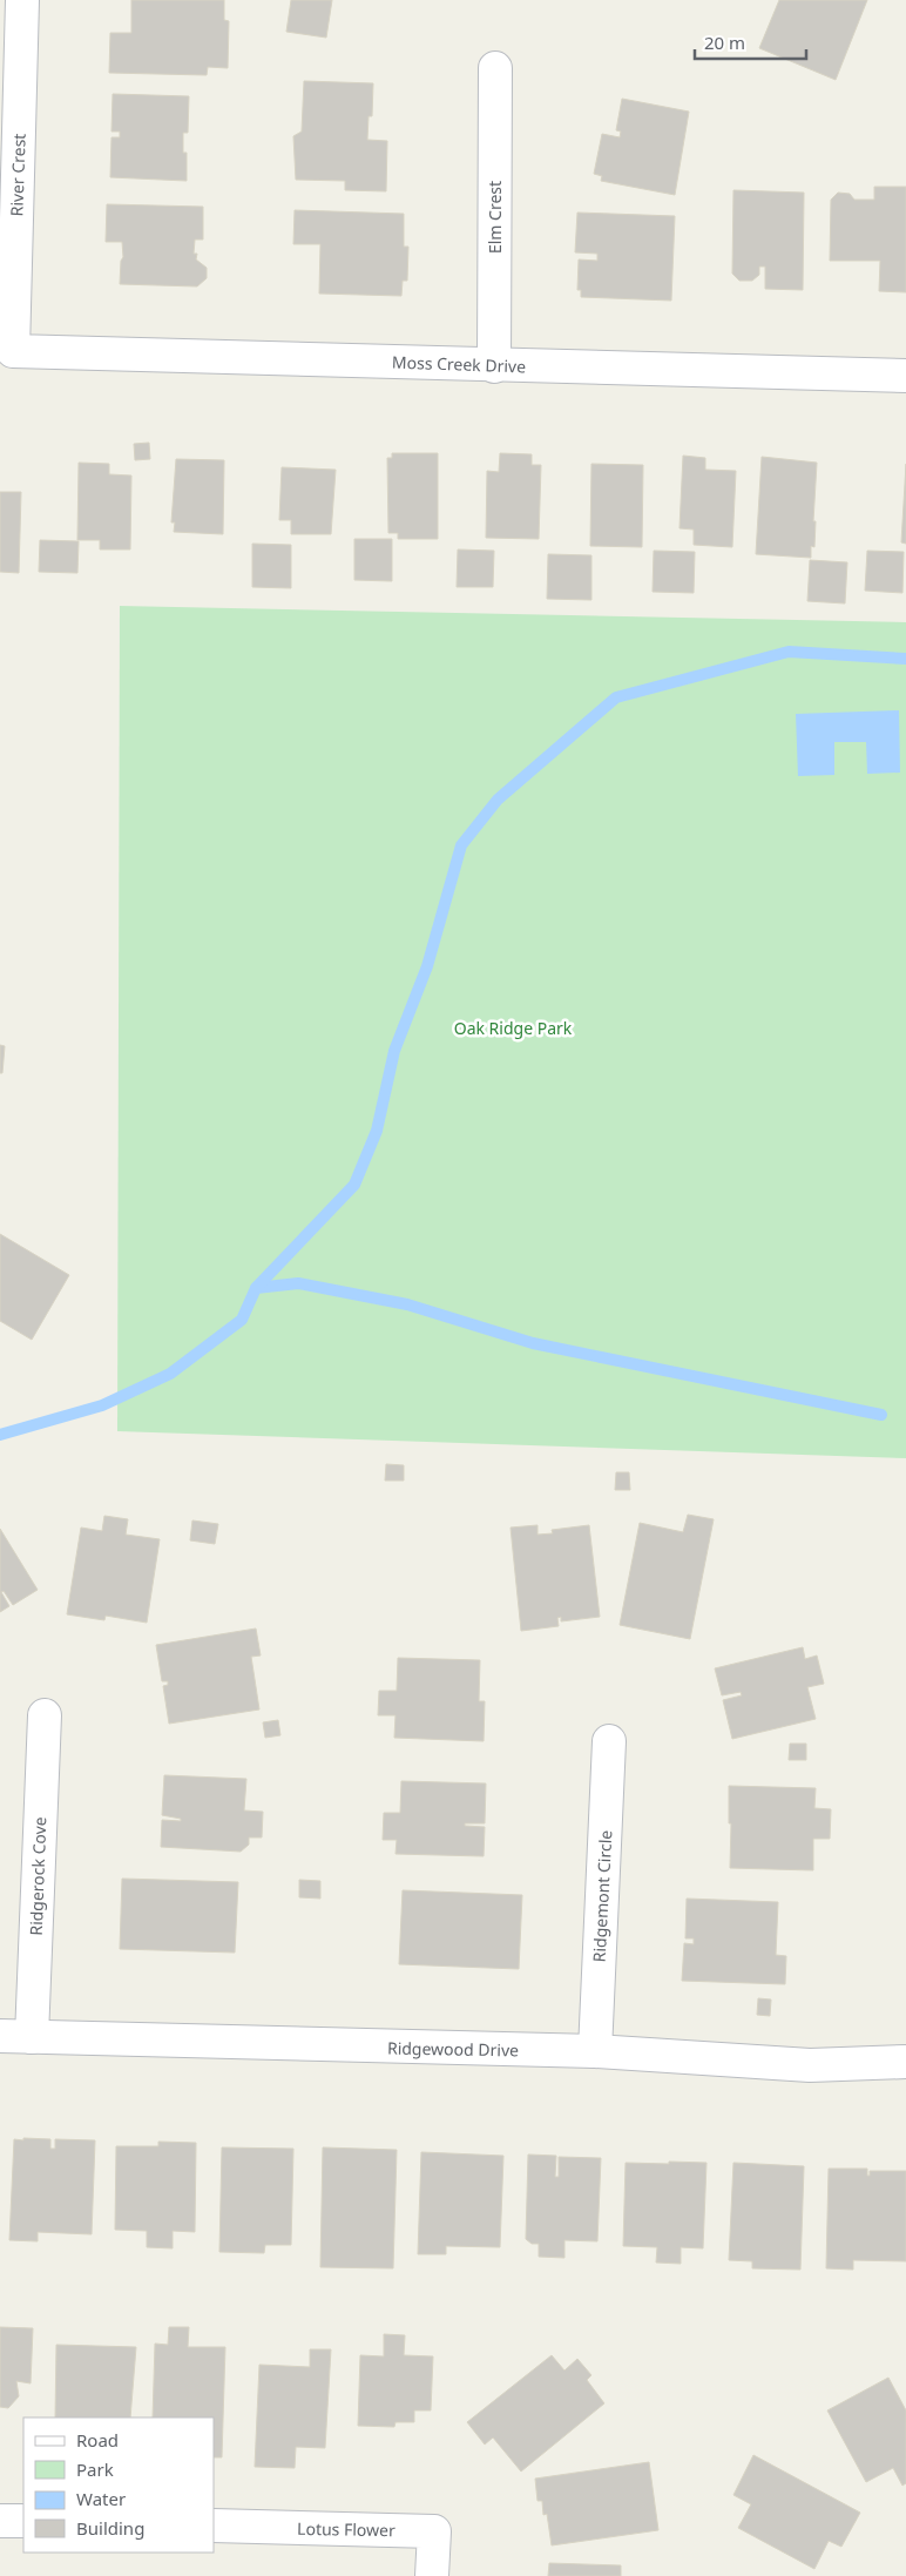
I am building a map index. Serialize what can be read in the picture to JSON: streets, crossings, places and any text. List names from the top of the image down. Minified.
{"streets":{"street":["River Crest","Elm Crest","Moss Creek Drive","Ridgerock Cove","Ridgemont Circle","Ridgewood Drive","Lotus Flower"]},"crossings":[["River Crest","Moss Creek Drive"],["Elm Crest","Moss Creek Drive"],["Ridgerock Cove","Ridgewood Drive"],["Ridgemont Circle","Ridgewood Drive"]],"parks":["Oak Ridge Park"],"legend":["Road","Park","Water","Building"],"scale_bar":"20 m"}
